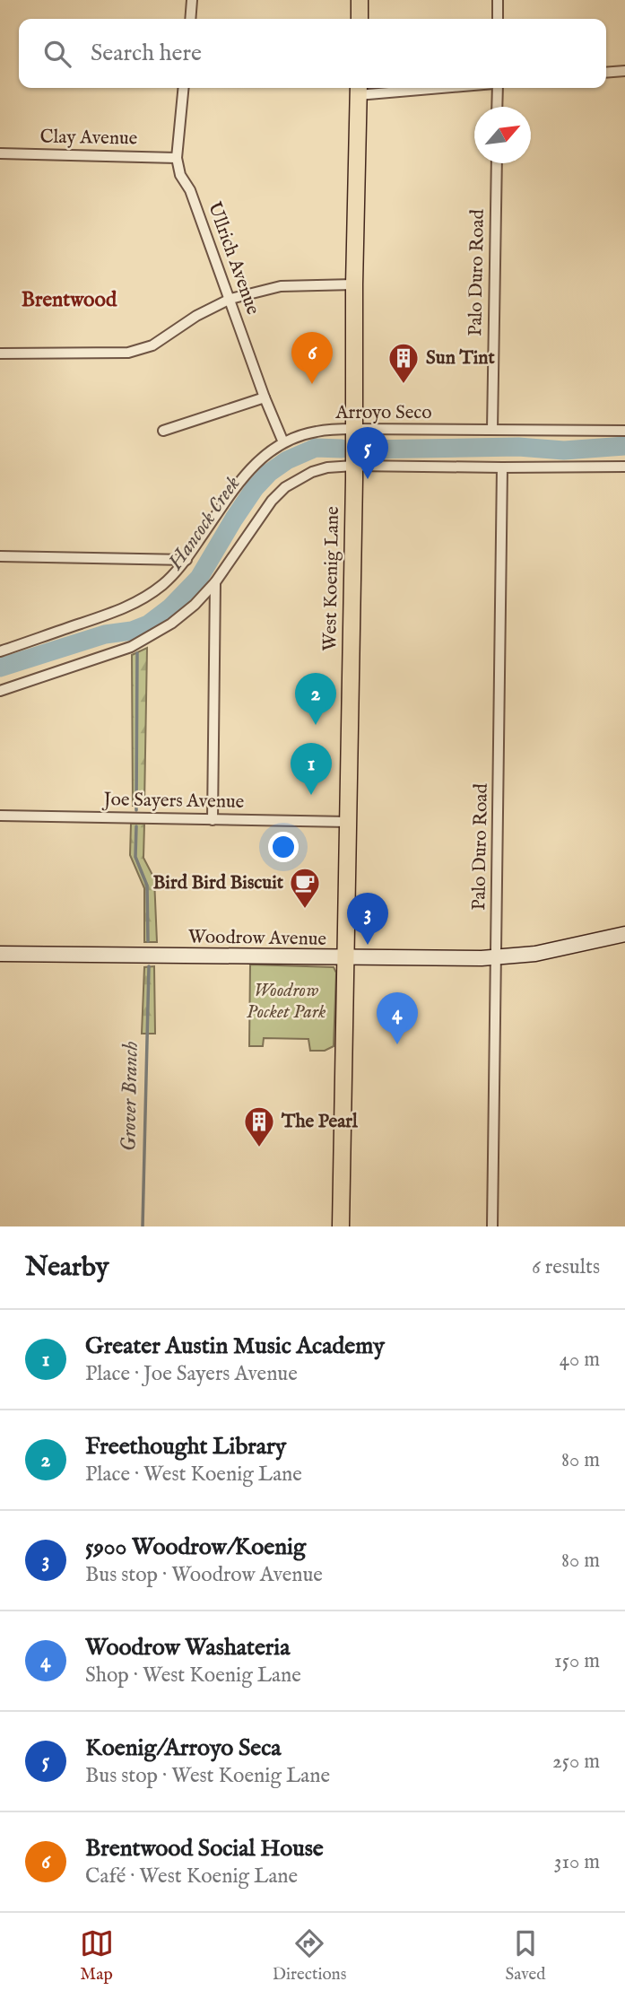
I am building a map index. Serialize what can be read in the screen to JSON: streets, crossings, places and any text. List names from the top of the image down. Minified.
{"streets":{"main road":["West Koenig Lane"],"street":["Clay Avenue","Ullrich Avenue","Palo Duro Road","Arroyo Seco","Joe Sayers Avenue","Woodrow Avenue"]},"crossings":[["Clay Avenue","Ullrich Avenue"],["Ullrich Avenue","Arroyo Seco"],["Palo Duro Road","Arroyo Seco"],["Palo Duro Road","Woodrow Avenue"],["Arroyo Seco","West Koenig Lane"],["West Koenig Lane","Joe Sayers Avenue"],["West Koenig Lane","Woodrow Avenue"]],"districts":["Brentwood"],"water":["Hancock Creek","Grover Branch"],"parks":["Woodrow Pocket Park"],"places":{"building":["Sun Tint","The Pearl"],"cafe":["Bird Bird Biscuit"]},"north":"top right","page":{"search":"Search here","pins":["6","5","2","1","3","4"],"heading":["Nearby","6 results"],"list":[{"mark":"1","name":"Greater Austin Music Academy","note":"Place · Joe Sayers Avenue","value":"40 m"},{"mark":"2","name":"Freethought Library","note":"Place · West Koenig Lane","value":"80 m"},{"mark":"3","name":"5900 Woodrow/Koenig","note":"Bus stop · Woodrow Avenue","value":"80 m"},{"mark":"4","name":"Woodrow Washateria","note":"Shop · West Koenig Lane","value":"150 m"},{"mark":"5","name":"Koenig/Arroyo Seca","note":"Bus stop · West Koenig Lane","value":"250 m"},{"mark":"6","name":"Brentwood Social House","note":"Café · West Koenig Lane","value":"310 m"}],"nav":["Map","Directions","Saved"]}}
